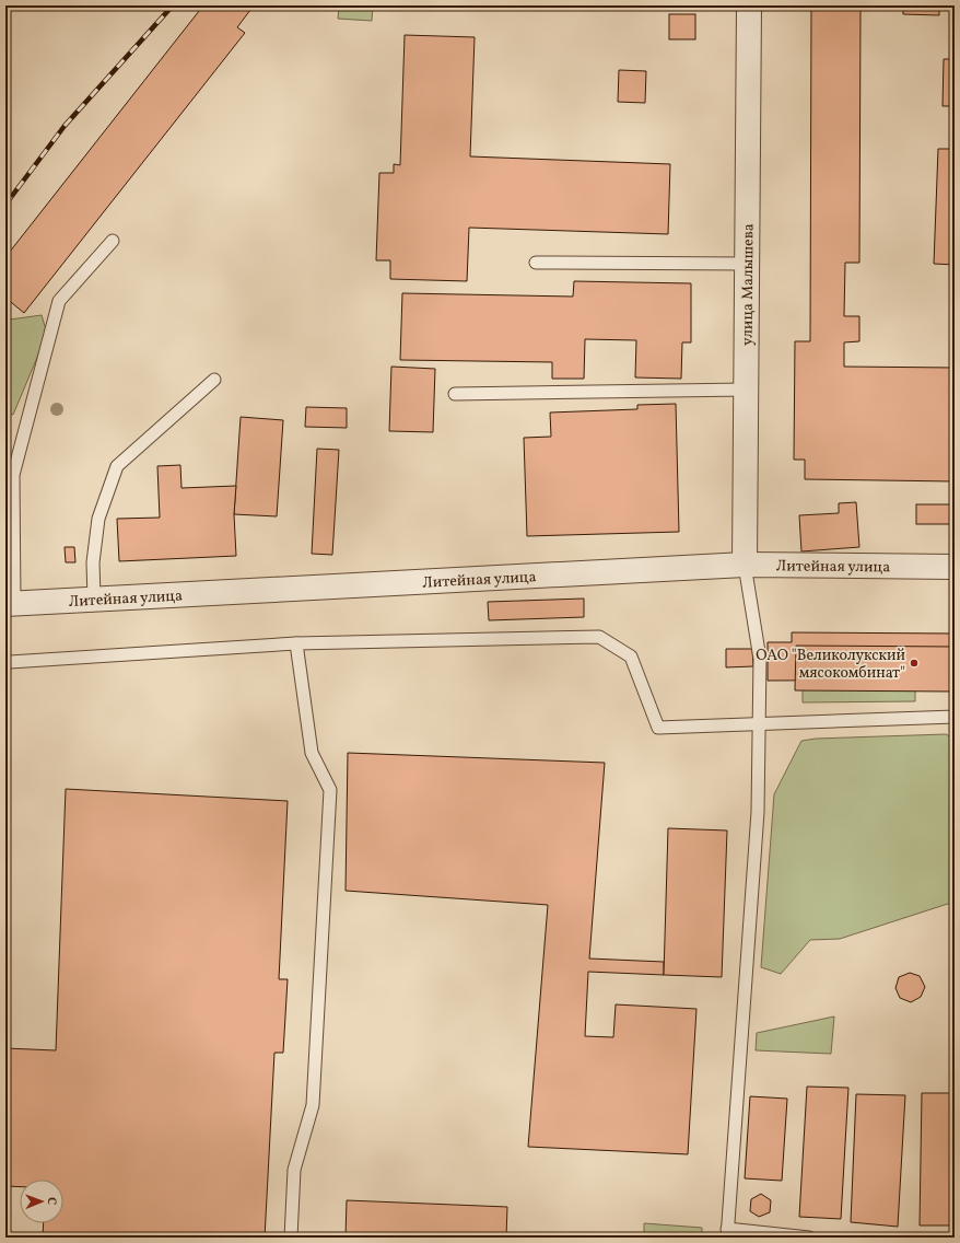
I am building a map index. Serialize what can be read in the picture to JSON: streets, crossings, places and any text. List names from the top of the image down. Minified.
{"streets":{"street":["улица Малышева","Литейная улица"]},"crossings":[["улица Малышева","Литейная улица"]],"places":["ОАО \"Великолукский мясокомбинат\""],"north":"right"}
